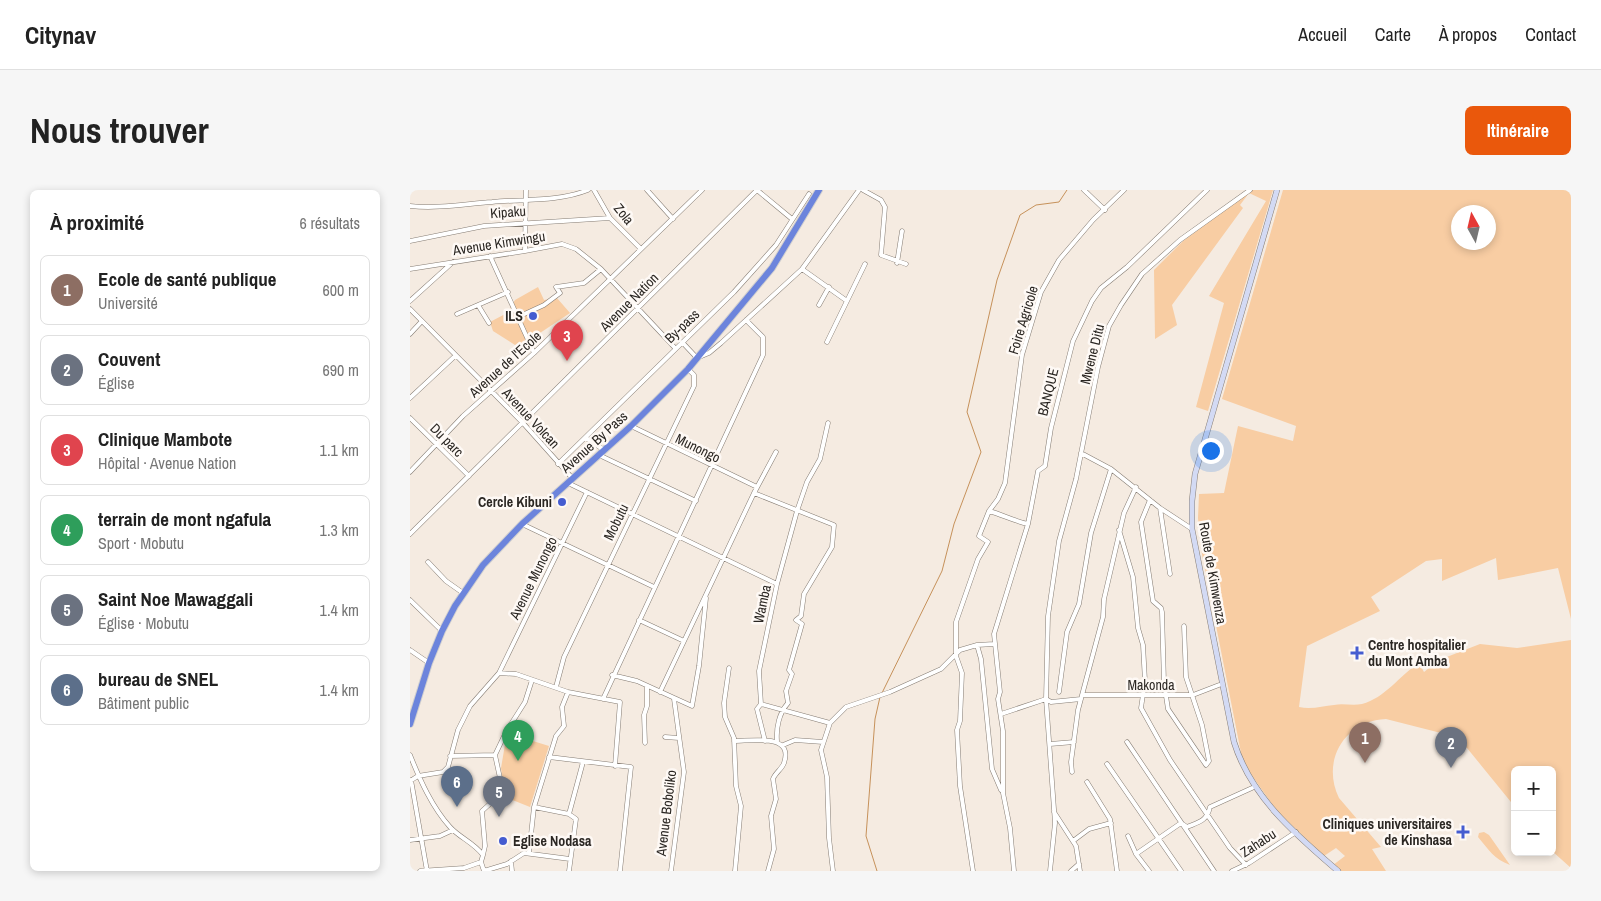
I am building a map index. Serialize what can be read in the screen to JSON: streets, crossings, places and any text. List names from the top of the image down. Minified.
{"streets":{"highway":["Avenue By Pass"],"street":["Kipaku","Zola","Avenue Kimwingu","Avenue Nation","Foire Agricole","By-pass","Mwene Ditu","Avenue de l'Ecole","BANQUE","Avenue Volcan","Du parc","Munongo","Mobutu","Route de Kimwenza","Avenue Munongo","Wamba","Makonda","Avenue Boboliko","Zahabu"]},"crossings":[["Kipaku","Zola"],["Zola","Avenue de l'Ecole"],["Avenue Kimwingu","Avenue Nation"],["Avenue Kimwingu","By-pass"],["Avenue Kimwingu","Avenue de l'Ecole"],["Avenue Nation","Avenue Volcan"],["Avenue Nation","Du parc"],["By-pass","Avenue Volcan"],["By-pass","Avenue By Pass"],["Mwene Ditu","Makonda"],["Avenue de l'Ecole","Avenue Volcan"],["Avenue de l'Ecole","Du parc"],["BANQUE","Makonda"],["Avenue Volcan","Avenue By Pass"],["Avenue By Pass","Munongo"],["Avenue By Pass","Mobutu"],["Munongo","Mobutu"],["Route de Kimwenza","Zahabu"]],"places":{"other":["ILS","Cercle Kibuni","Eglise Nodasa"],"health":["Centre hospitalier du Mont Amba","Cliniques universitaires de Kinshasa"]},"north":"top","page":{"header":"Citynav","nav":["Accueil","Carte","À propos","Contact"],"buttons":"Itinéraire","title":"Nous trouver","heading":["À proximité","6 résultats"],"list":[{"mark":"1","name":"Ecole de santé publique","note":"Université","value":"600 m"},{"mark":"2","name":"Couvent","note":"Église","value":"690 m"},{"mark":"3","name":"Clinique Mambote","note":"Hôpital · Avenue Nation","value":"1.1 km"},{"mark":"4","name":"terrain de mont ngafula","note":"Sport · Mobutu","value":"1.3 km"},{"mark":"5","name":"Saint Noe Mawaggali","note":"Église · Mobutu","value":"1.4 km"},{"mark":"6","name":"bureau de SNEL","note":"Bâtiment public","value":"1.4 km"}],"pins":["3","4","1","2","6","5"],"map_buttons":["+","−"]}}
